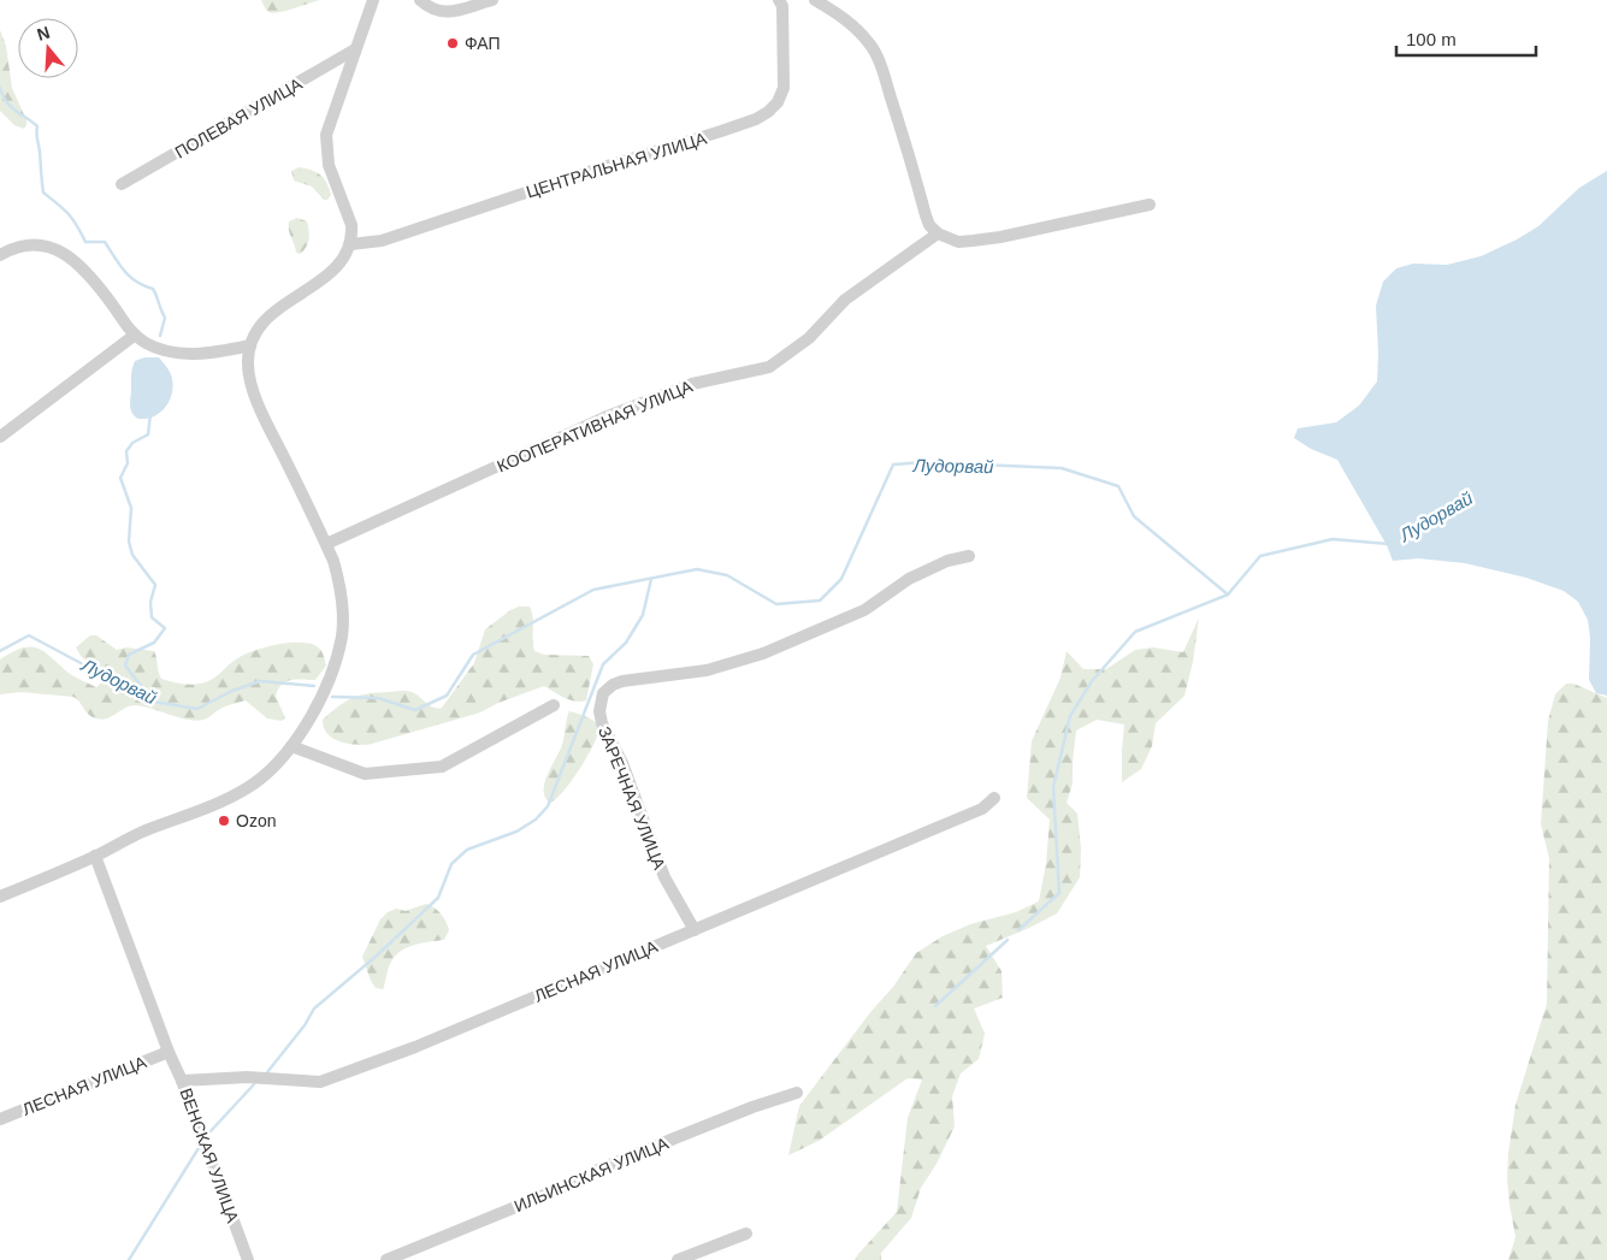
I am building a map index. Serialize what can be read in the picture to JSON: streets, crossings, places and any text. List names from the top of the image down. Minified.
{"streets":{"street":["ПОЛЕВАЯ УЛИЦА","ЦЕНТРАЛЬНАЯ УЛИЦА","КООПЕРАТИВНАЯ УЛИЦА","ЗАРЕЧНАЯ УЛИЦА","ЛЕСНАЯ УЛИЦА","ВЕНСКАЯ УЛИЦА","ИЛЬИНСКАЯ УЛИЦА"]},"crossings":[["ЗАРЕЧНАЯ УЛИЦА","ЛЕСНАЯ УЛИЦА"],["ЛЕСНАЯ УЛИЦА","ВЕНСКАЯ УЛИЦА"]],"water":["Лудорвай"],"places":["ФАП","Ozon"],"scale_bar":"100 m","north":"top"}
